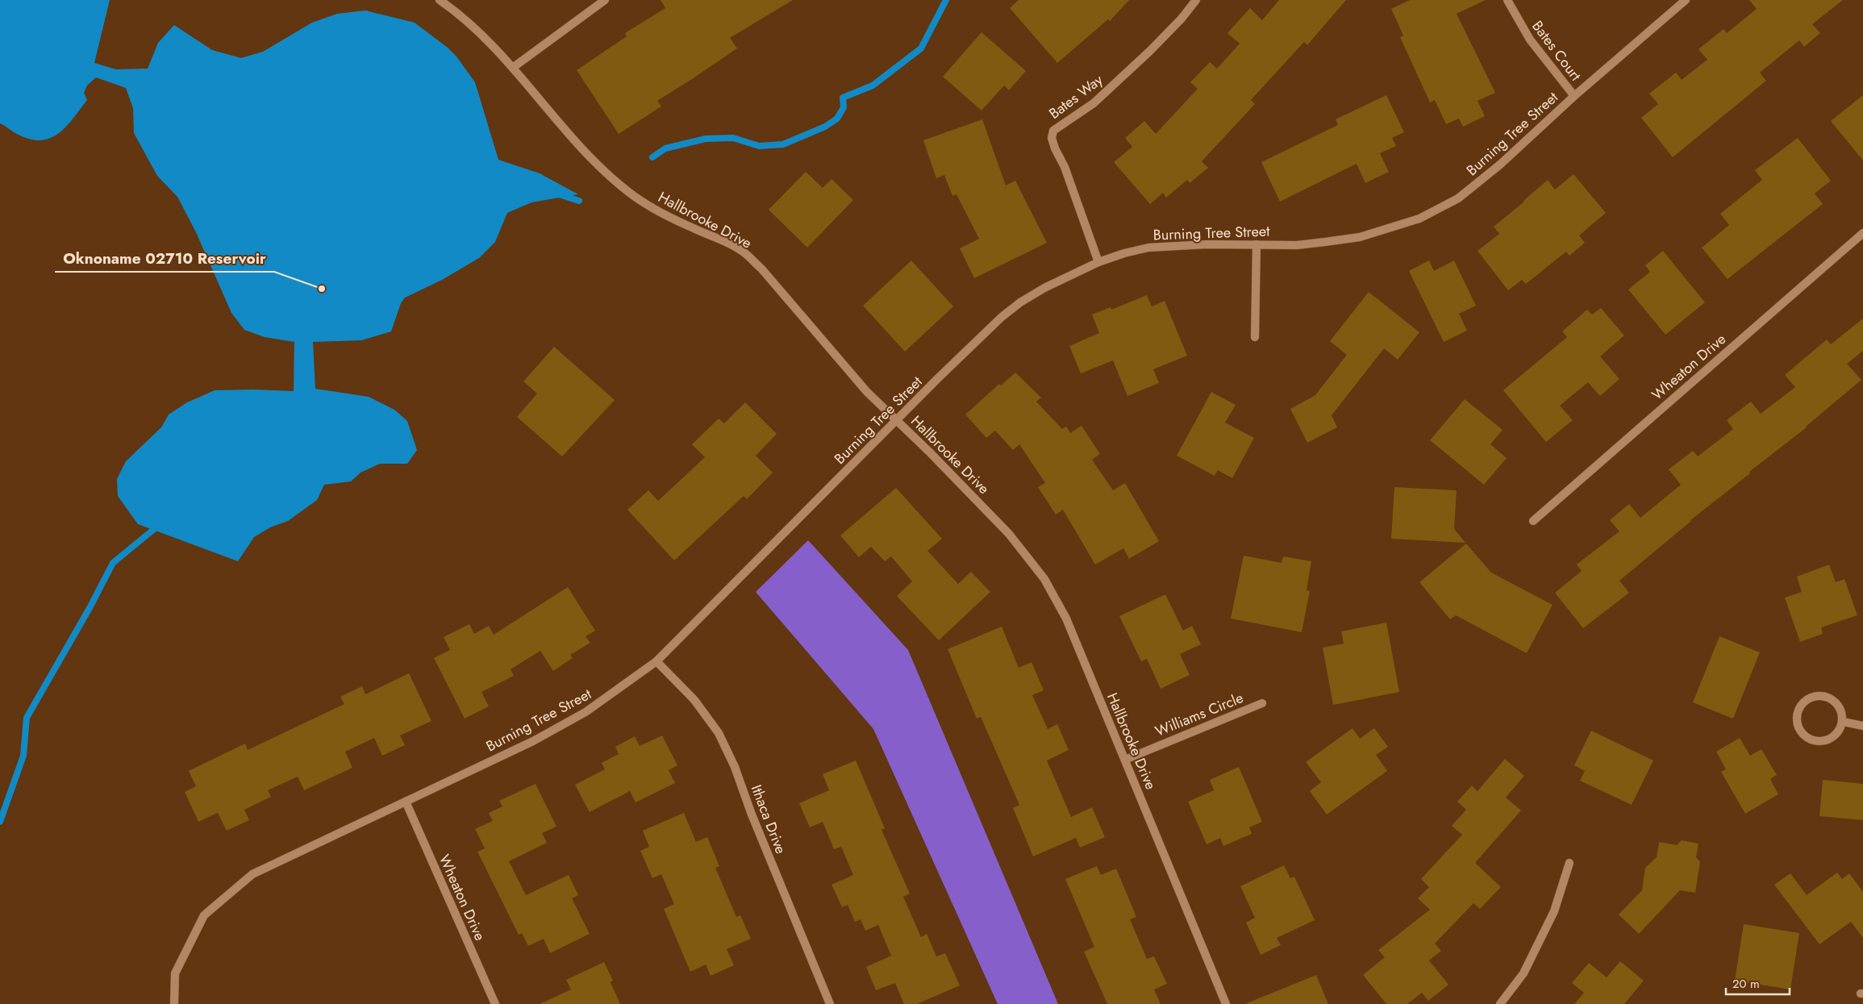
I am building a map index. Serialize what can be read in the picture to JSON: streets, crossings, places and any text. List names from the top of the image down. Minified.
{"streets":{"street":["Bates Court","Bates Way","Burning Tree Street","Hallbrooke Drive","Wheaton Drive","Williams Circle","Ithaca Drive"]},"crossings":[["Bates Court","Burning Tree Street"],["Bates Way","Burning Tree Street"],["Burning Tree Street","Hallbrooke Drive"],["Burning Tree Street","Wheaton Drive"],["Burning Tree Street","Ithaca Drive"],["Hallbrooke Drive","Williams Circle"]],"places":["Oknoname 02710 Reservoir"],"scale_bar":"20 m"}
